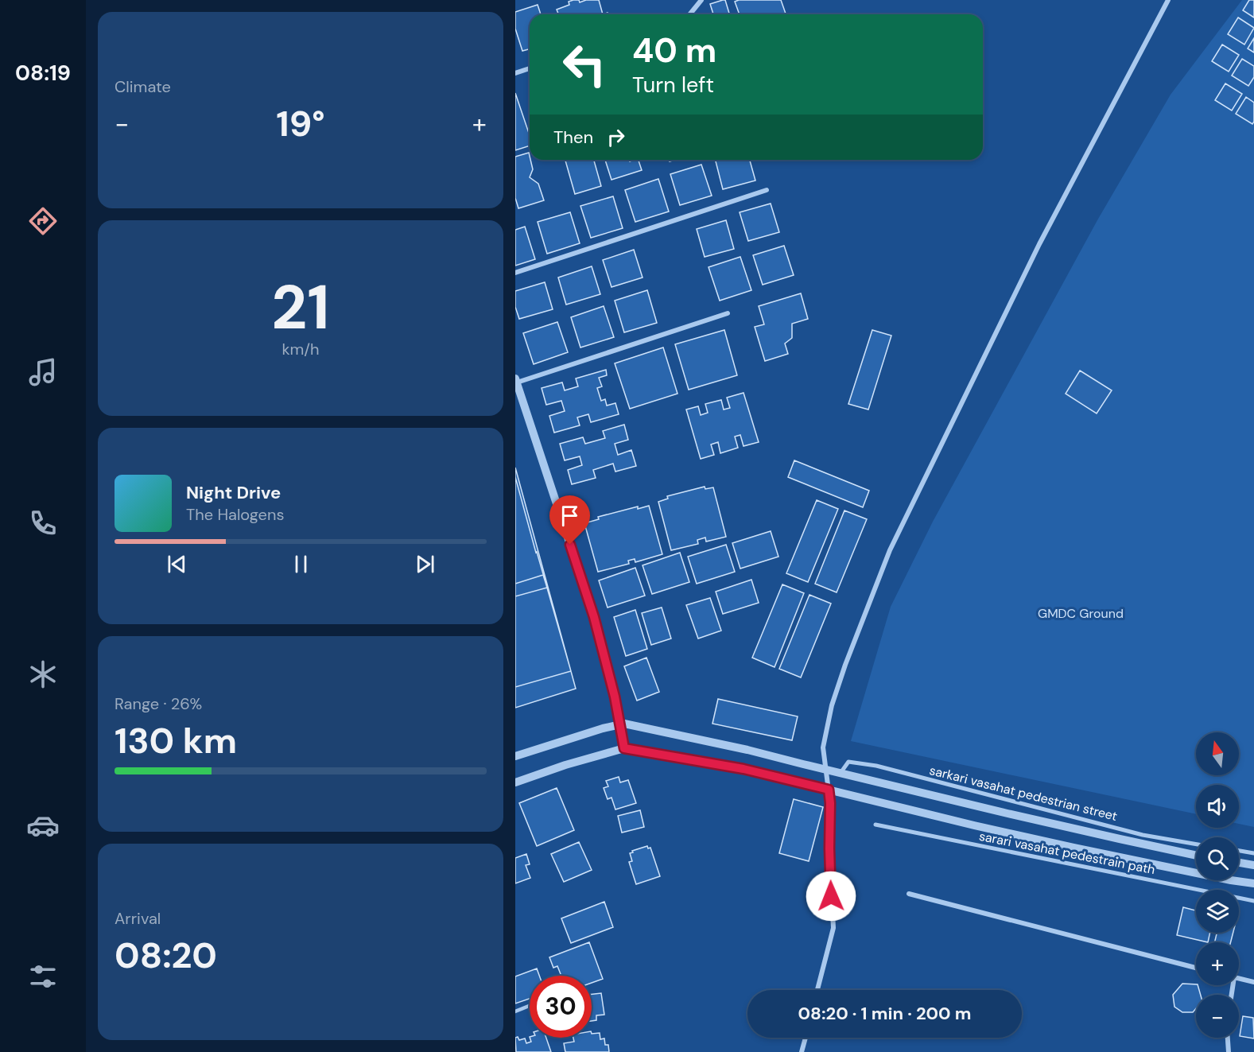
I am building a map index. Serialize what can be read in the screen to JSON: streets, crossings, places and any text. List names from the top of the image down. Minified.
{"streets":{"street":["sarkari vasahat pedestrian street","sarari vasahat pedestrain path"]},"parks":["GMDC Ground"],"north":"top","page":{"tabs":"08:19","tile":["Climate",["21","km/h"],["Range · 26%","130 km"],["Arrival","08:20"]],"turn":["40 m","Turn left"],"heat":["−","19°","+"],"then":"Then","song":["Night Drive","The Halogens"],"map_buttons":["+","−"],"limit":"30","trip":"08:20 · 1 min · 200 m"}}
